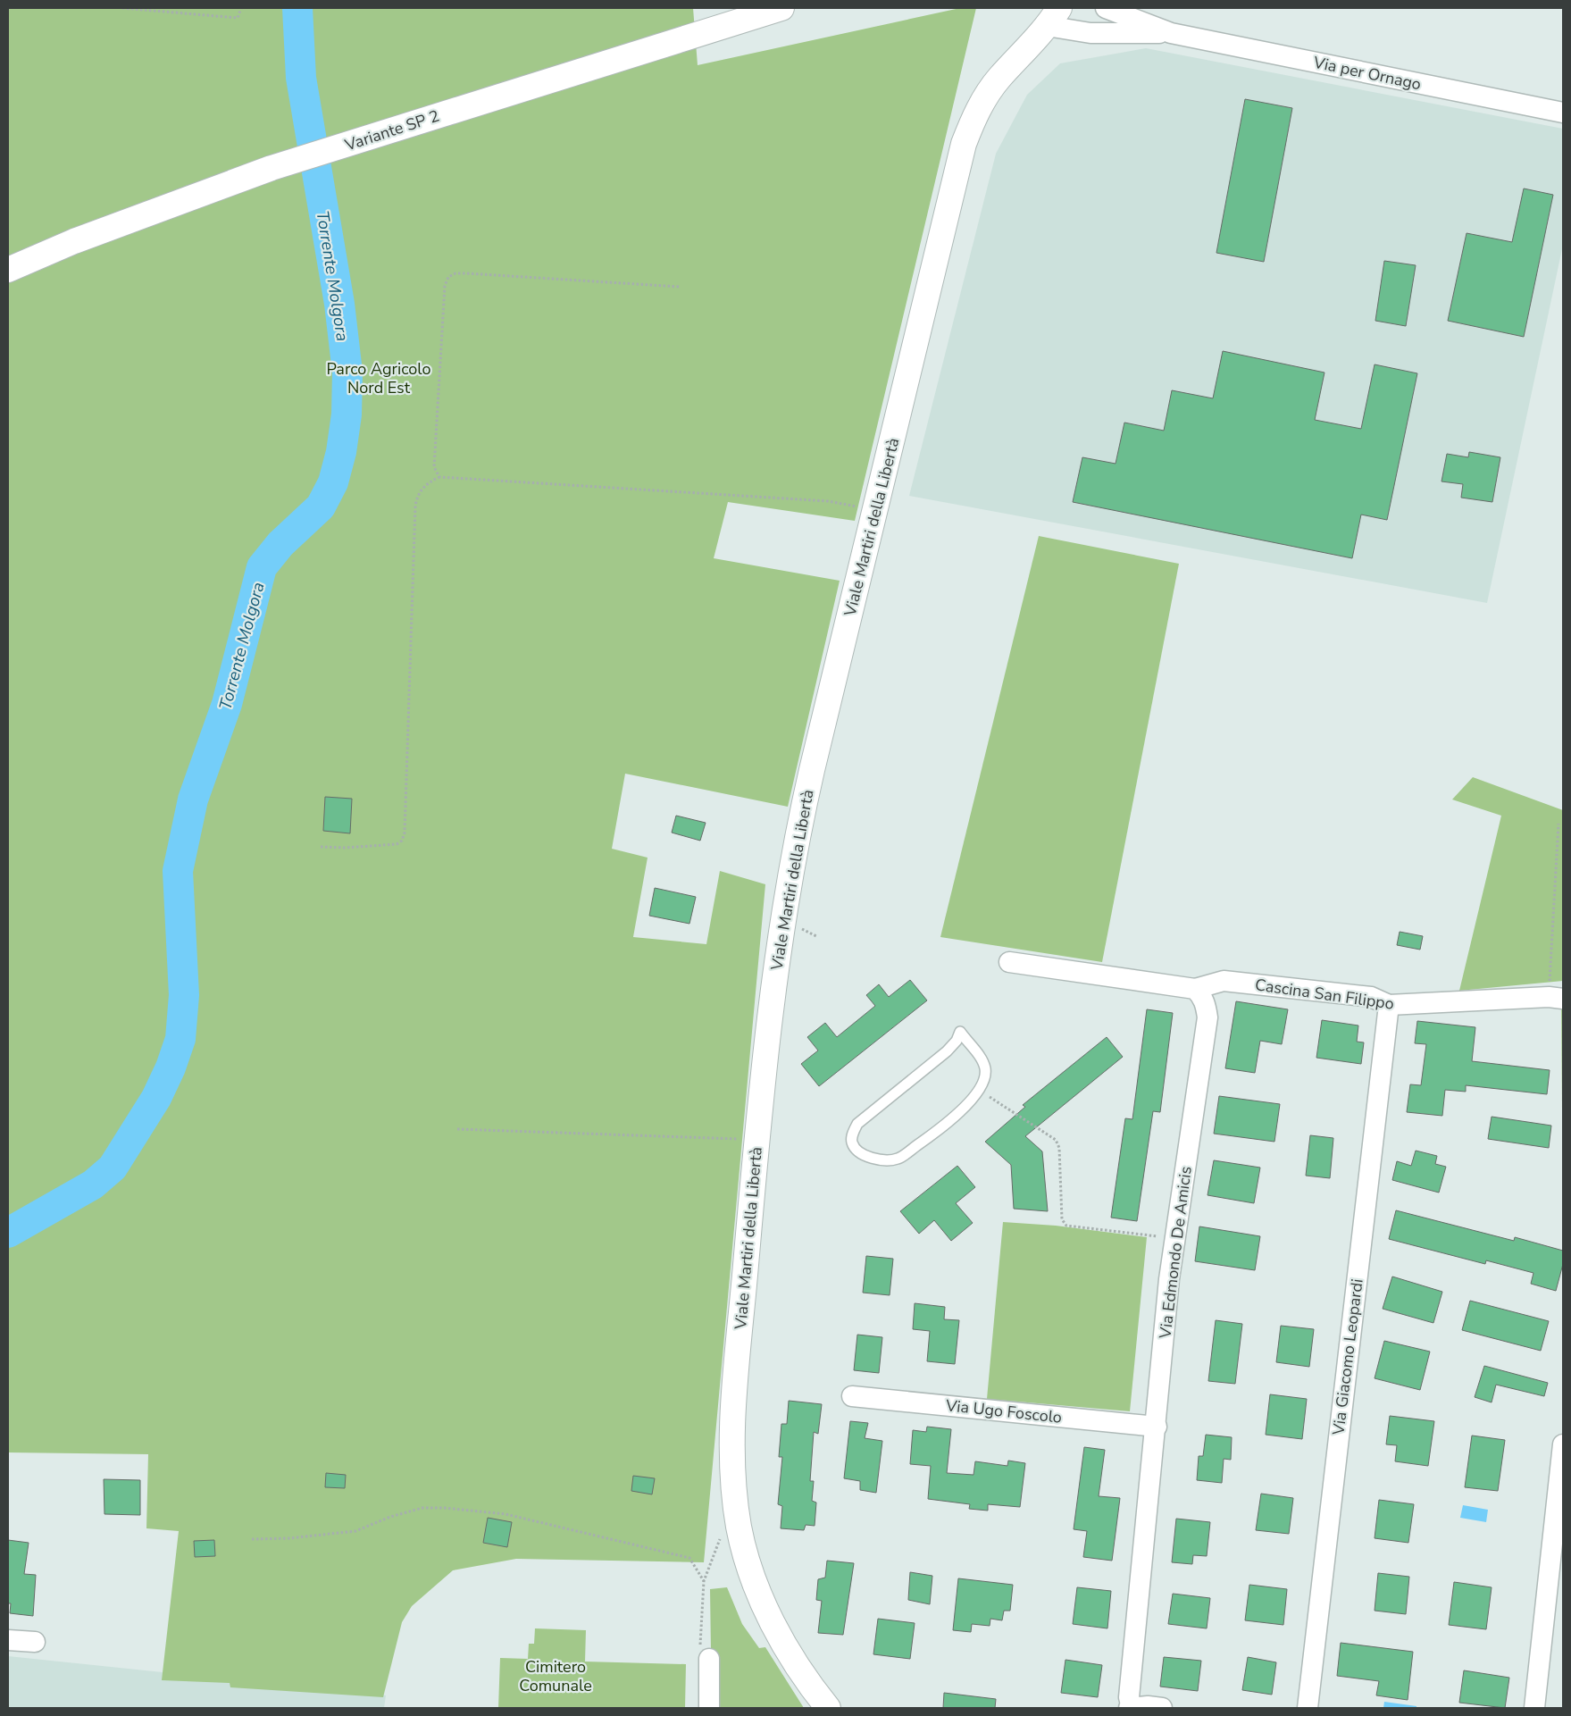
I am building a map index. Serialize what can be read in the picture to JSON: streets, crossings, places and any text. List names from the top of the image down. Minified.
{"streets":{"street":["Via per Ornago","Variante SP 2","Viale Martiri della Libertà","Cascina San Filippo","Via Edmondo De Amicis","Via Giacomo Leopardi","Via Ugo Foscolo"]},"crossings":[["Via per Ornago","Viale Martiri della Libertà"],["Cascina San Filippo","Via Edmondo De Amicis"],["Cascina San Filippo","Via Giacomo Leopardi"],["Via Edmondo De Amicis","Via Ugo Foscolo"]],"water":["Torrente Molgora"],"parks":["Parco Agricolo Nord Est","Cimitero Comunale"]}
